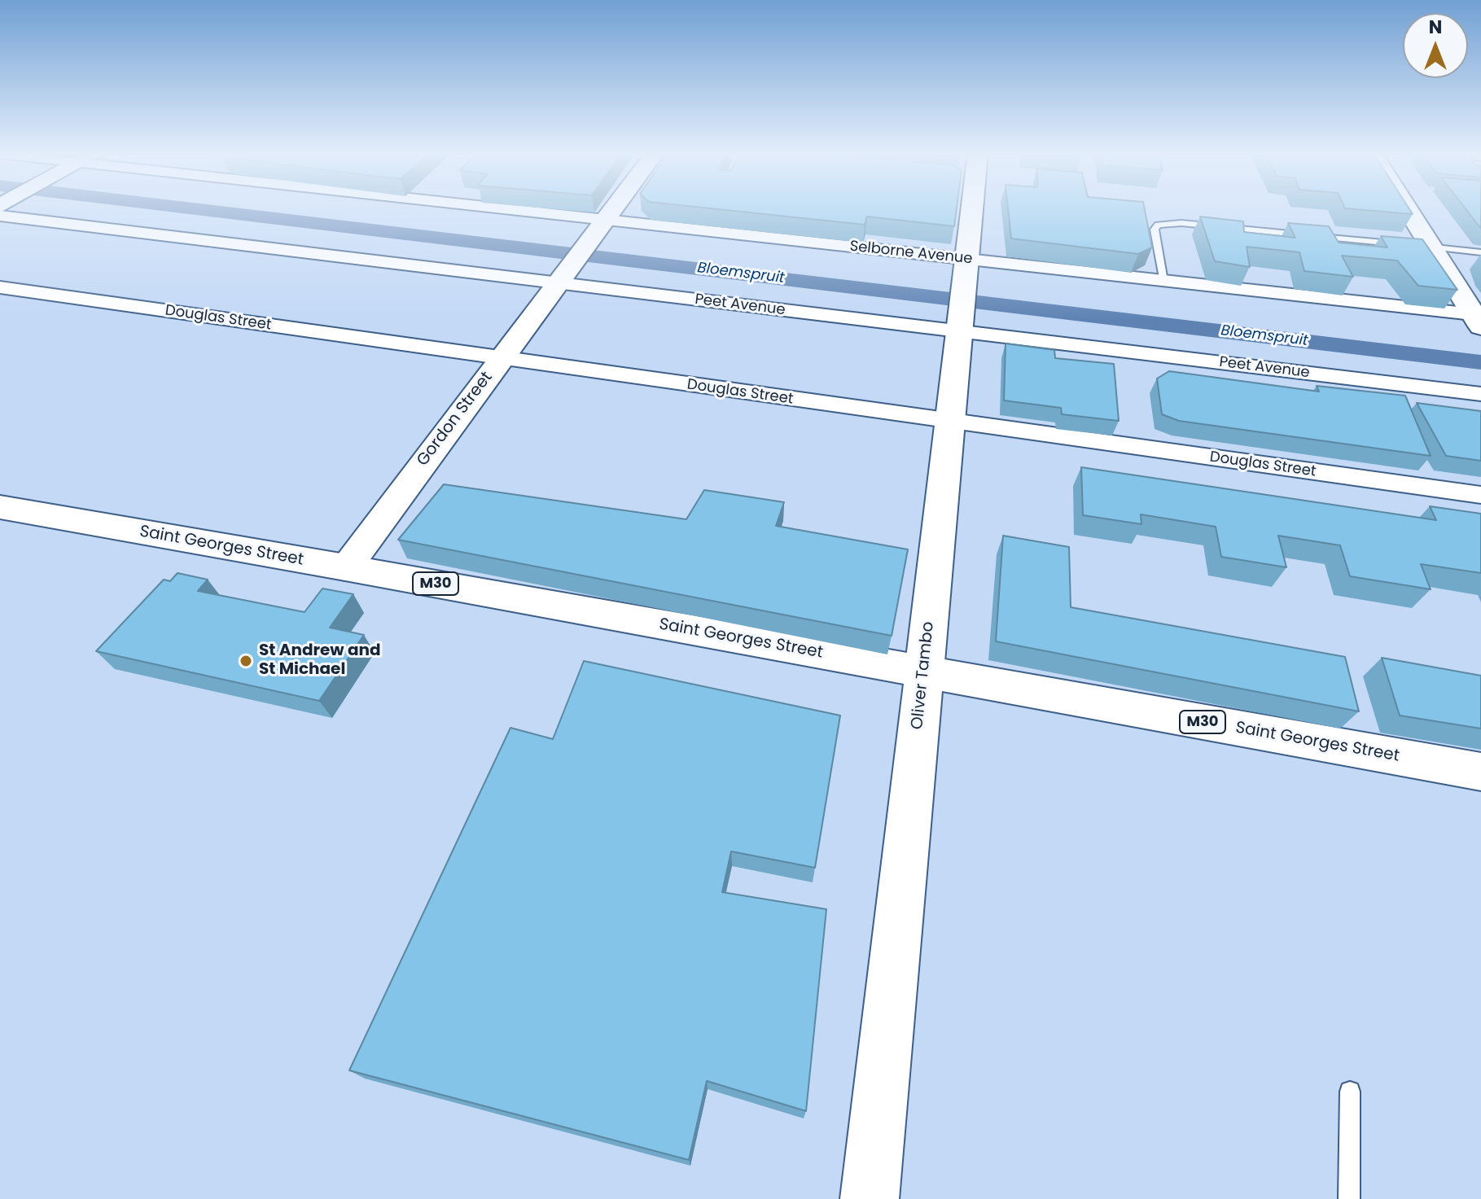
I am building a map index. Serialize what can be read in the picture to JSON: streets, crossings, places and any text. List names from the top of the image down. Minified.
{"streets":{"main road":["Gordon Street","Saint Georges Street","M30","Oliver Tambo"],"street":["Selborne Avenue","Peet Avenue","Douglas Street"]},"crossings":[["Selborne Avenue","Gordon Street"],["Selborne Avenue","Oliver Tambo"],["Peet Avenue","Gordon Street"],["Peet Avenue","Oliver Tambo"],["Douglas Street","Gordon Street"],["Douglas Street","Oliver Tambo"],["Gordon Street","Saint Georges Street"],["Saint Georges Street","Oliver Tambo"]],"water":["Bloemspruit"],"places":["St Andrew and St Michael"],"north":"top"}
